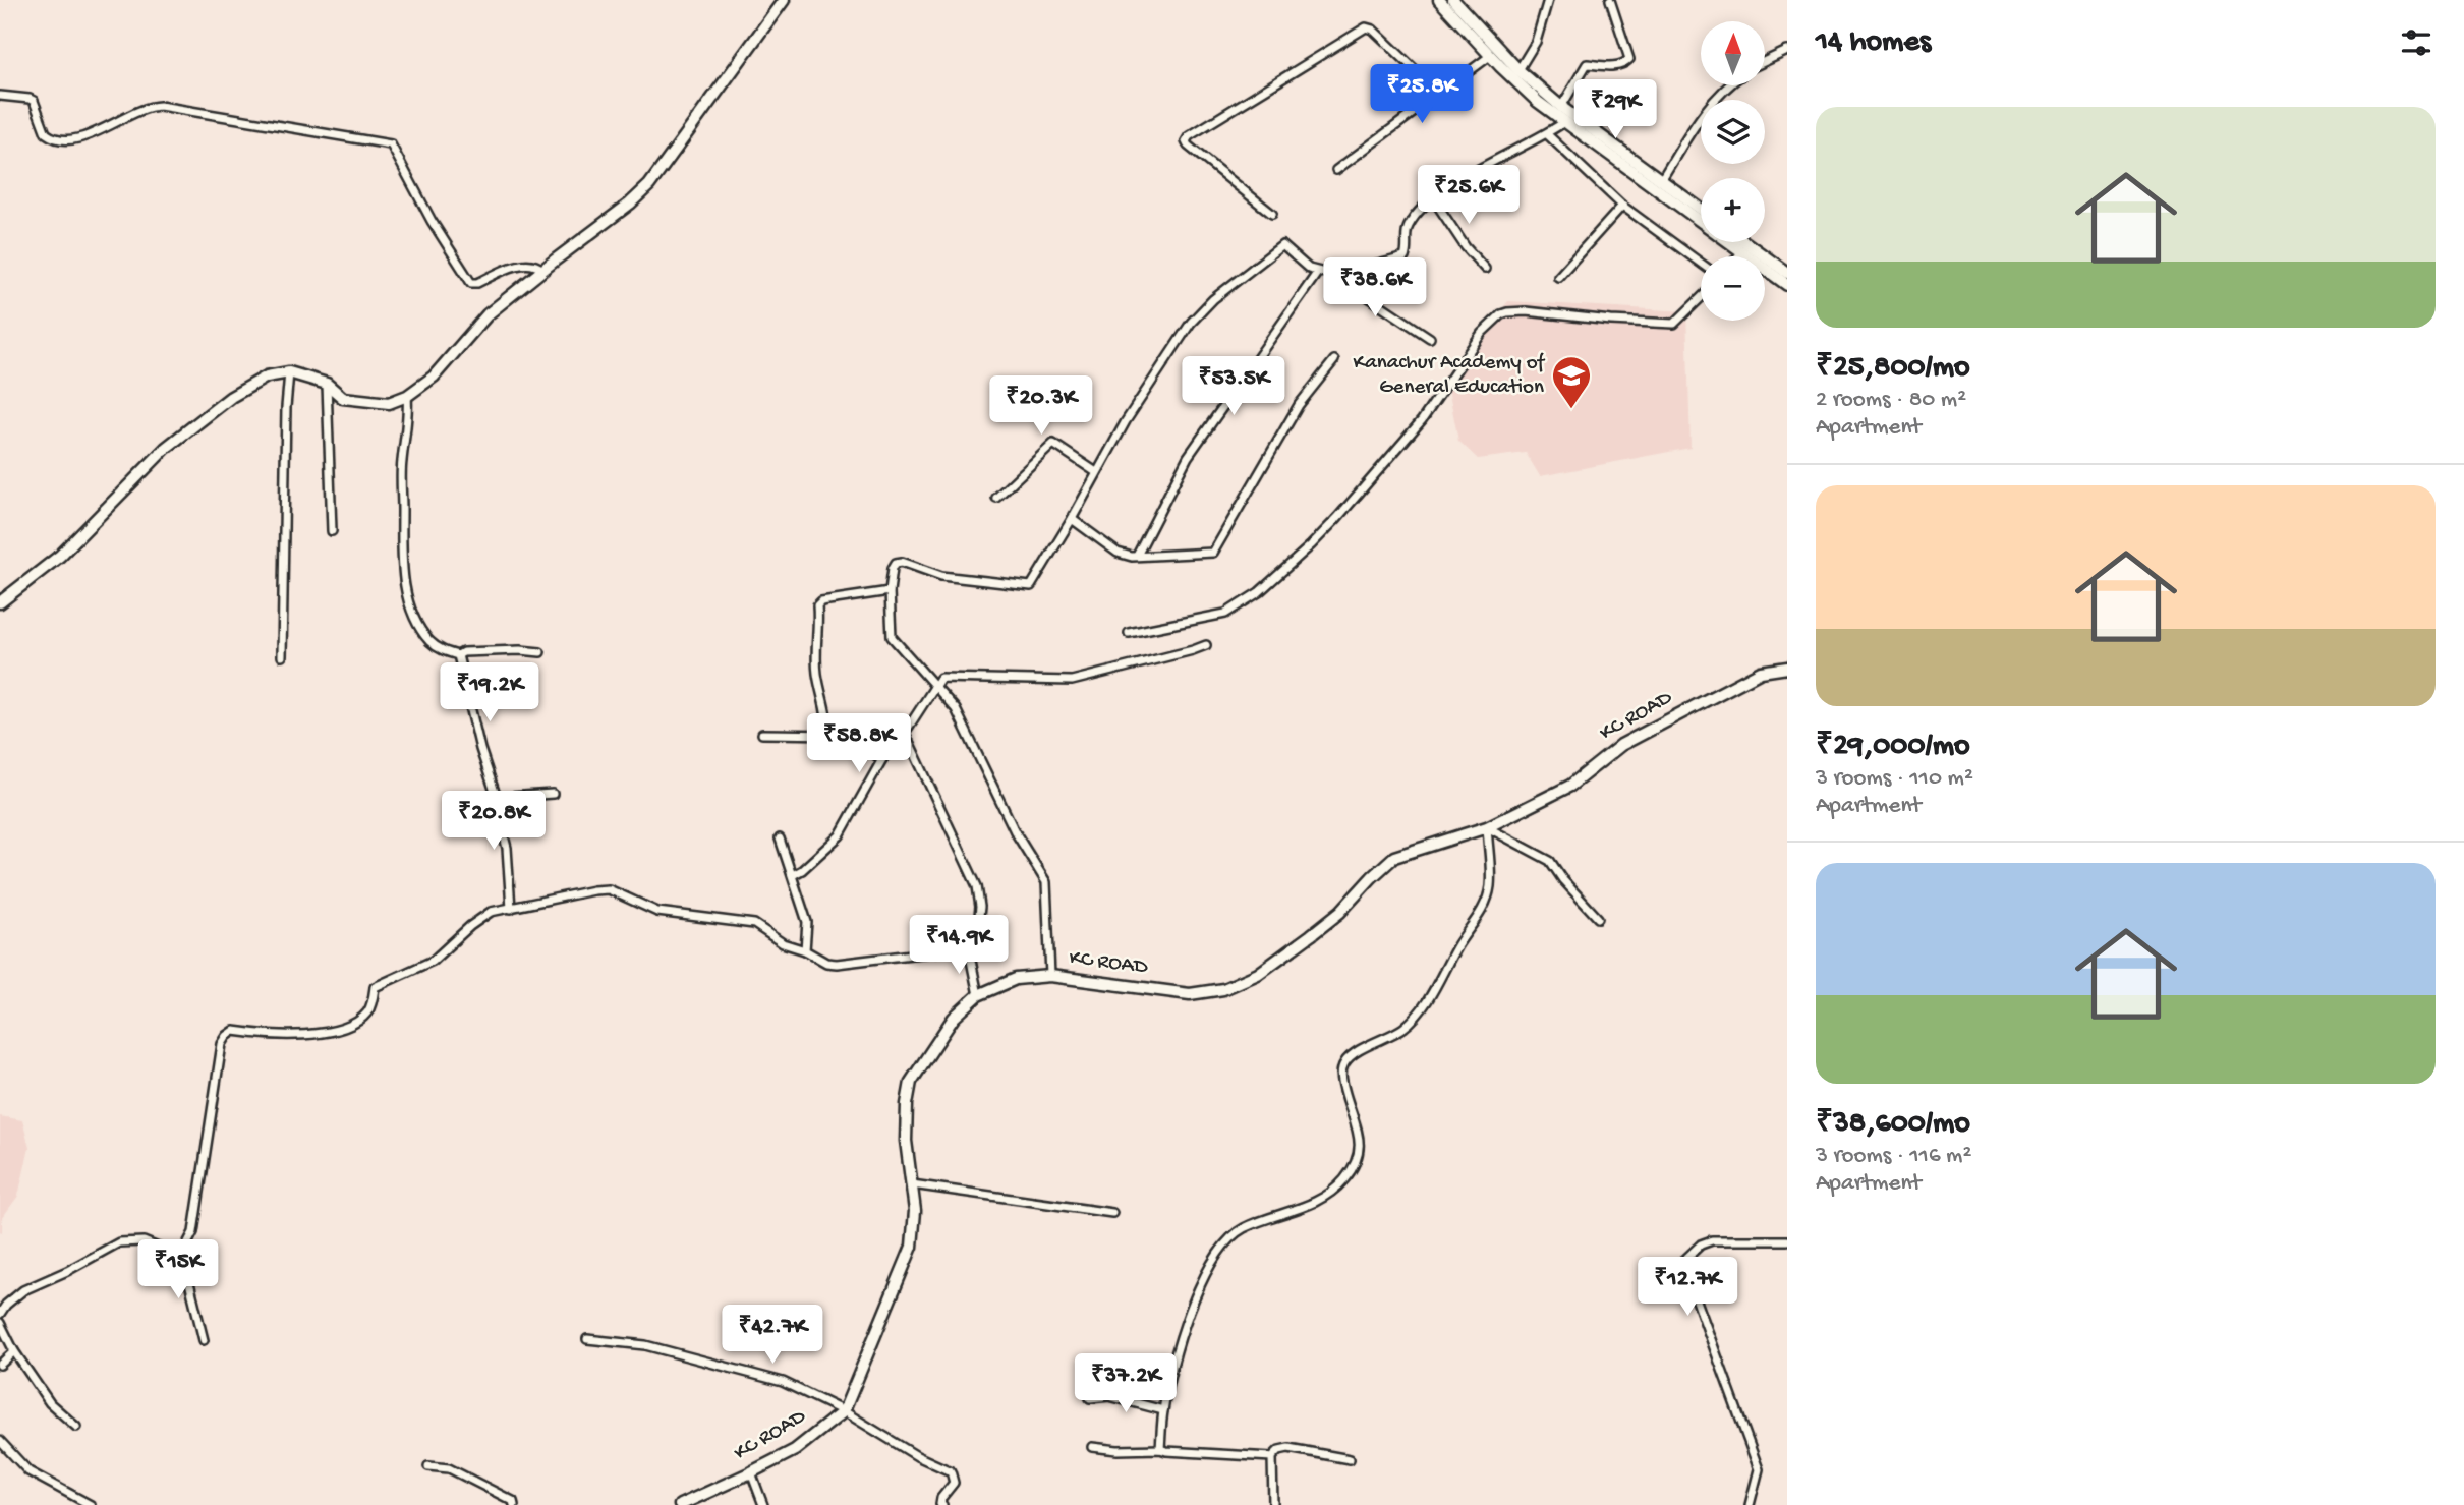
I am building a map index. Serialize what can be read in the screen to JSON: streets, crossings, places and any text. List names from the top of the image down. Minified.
{"streets":{"main road":["KC ROAD"]},"places":{"school or university":["Kanachur Academy of General Education"]},"north":"top","page":{"heading":"14 homes","map_buttons":["+","−"],"price":["₹25.8K","₹29K","₹25.6K","₹38.6K","₹53.5K","₹20.3K","₹19.2K","₹58.8K","₹20.8K","₹14.9K","₹15K","₹12.7K","₹42.7K","₹37.2K"],"list":[{"name":"₹25,800/mo","note":"2 rooms · 80 m² · Apartment"},{"name":"₹29,000/mo","note":"3 rooms · 110 m² · Apartment"},{"name":"₹38,600/mo","note":"3 rooms · 116 m² · Apartment"}]}}
